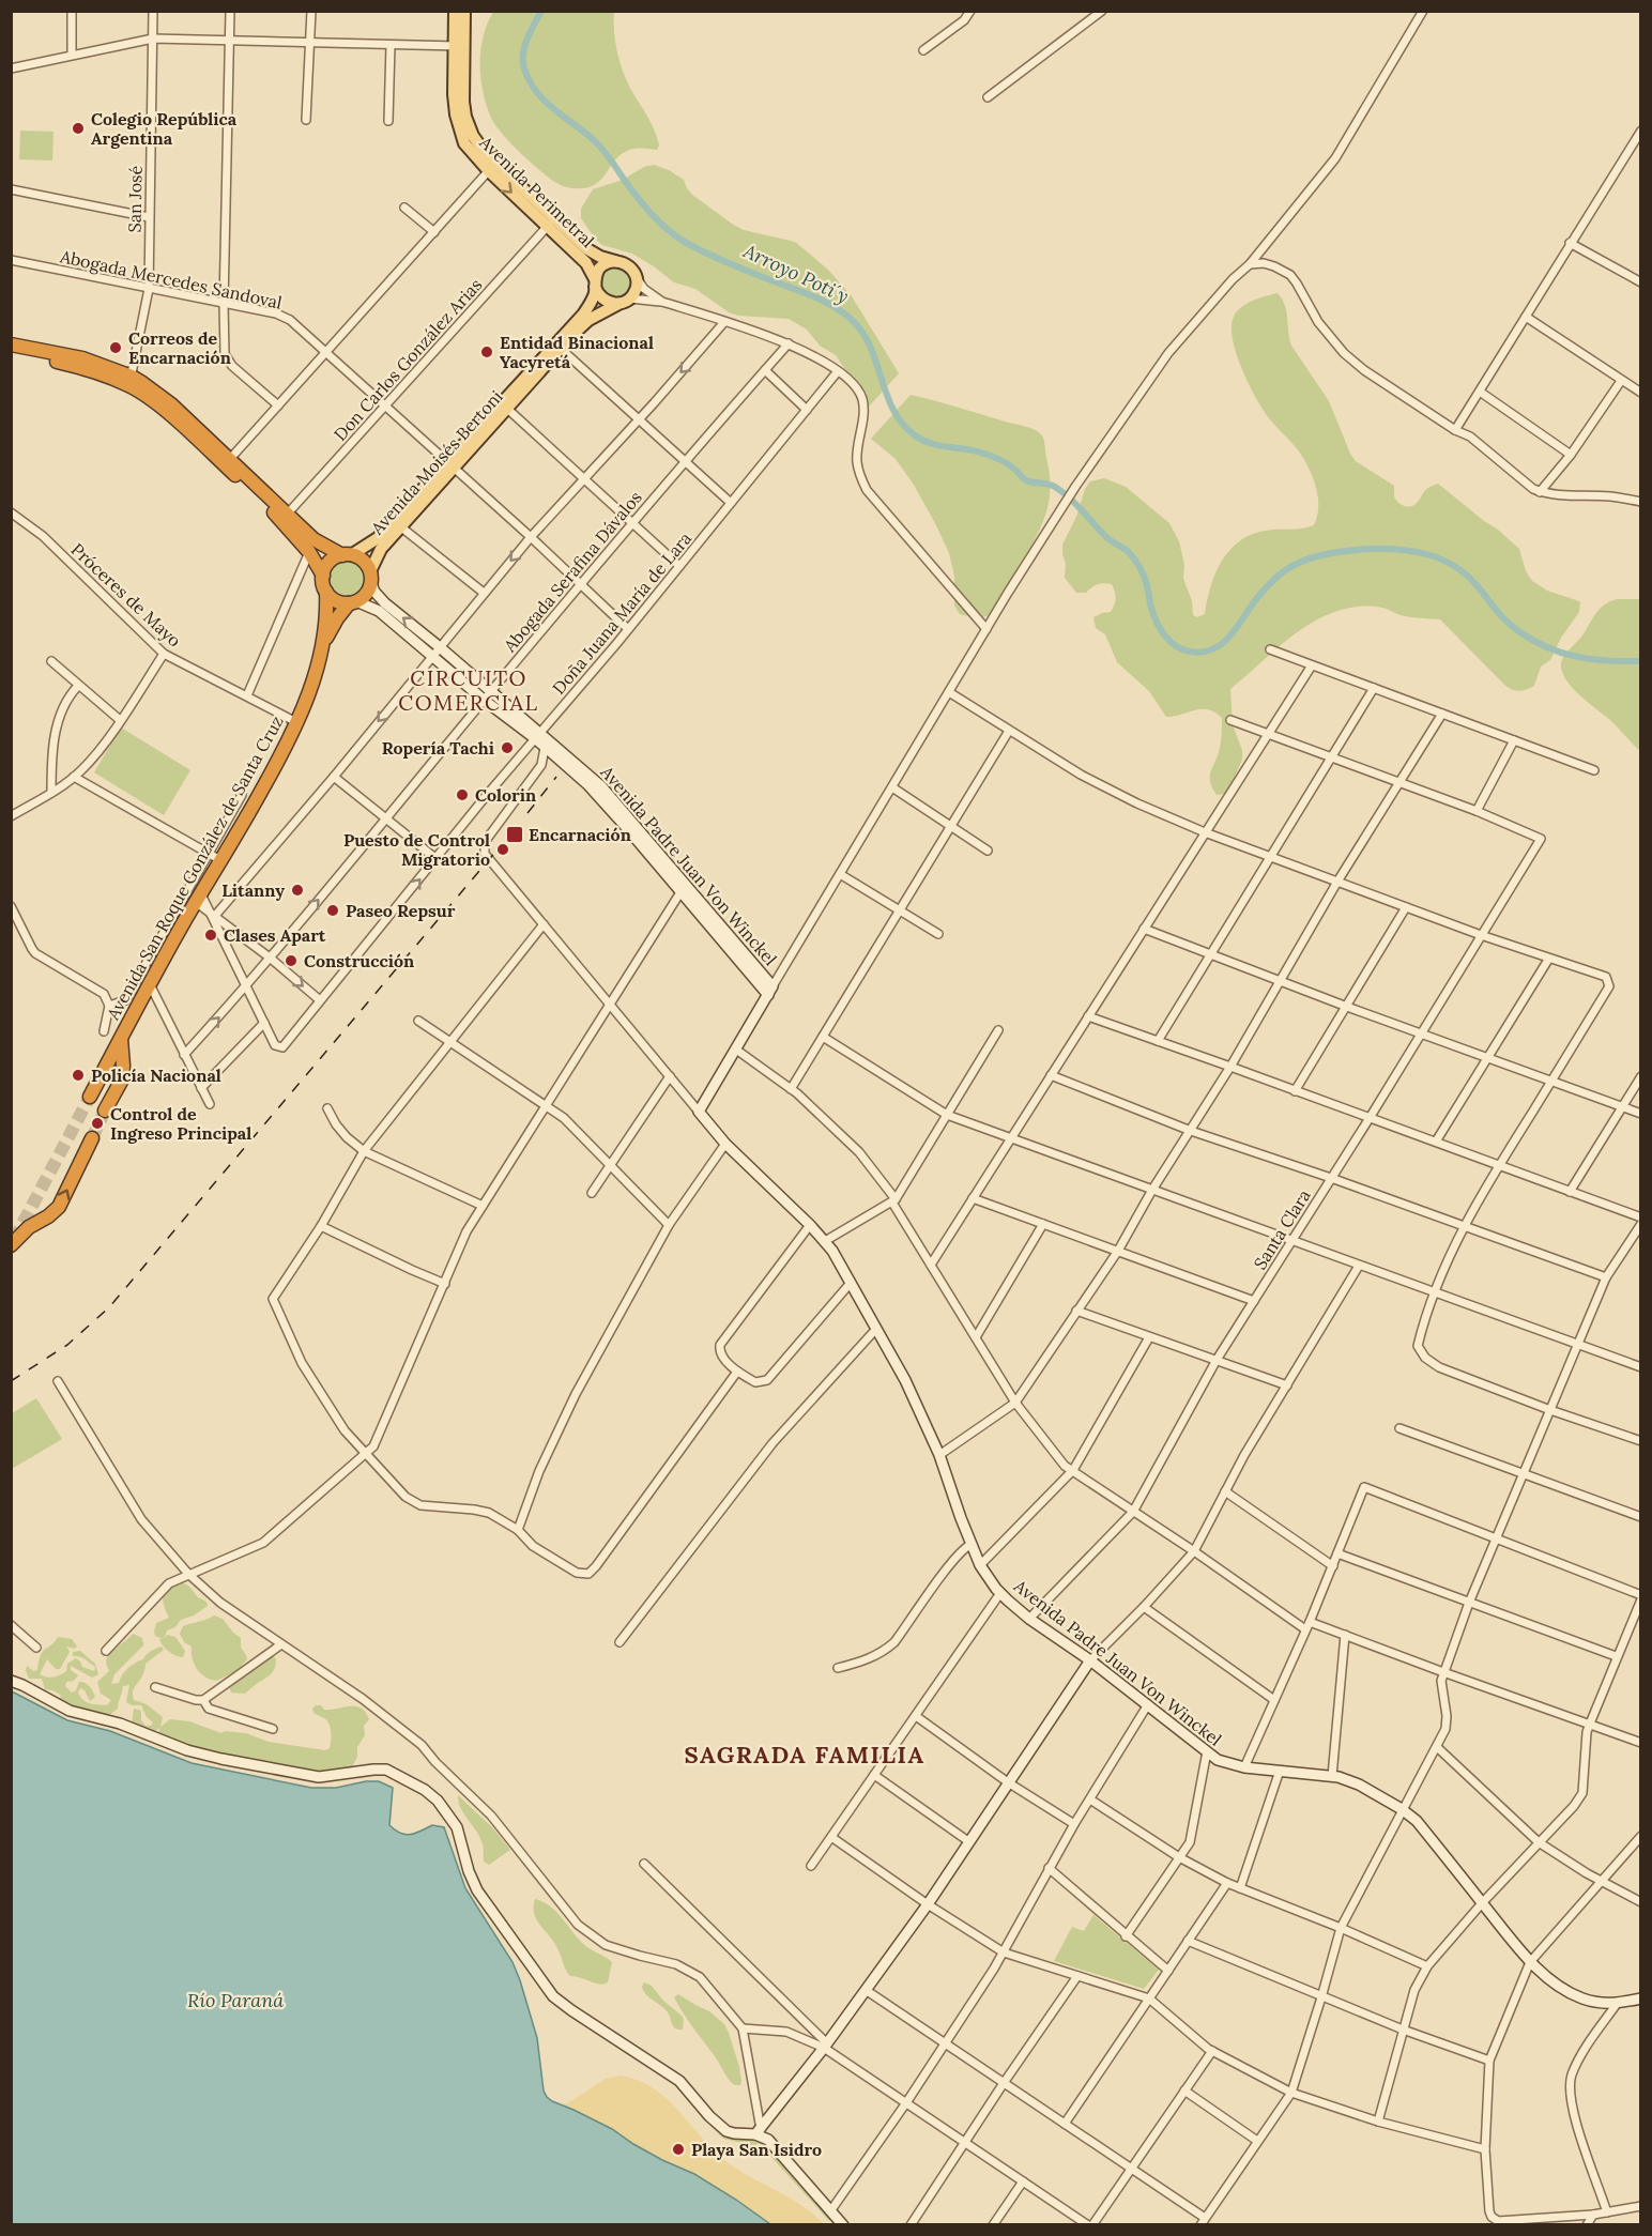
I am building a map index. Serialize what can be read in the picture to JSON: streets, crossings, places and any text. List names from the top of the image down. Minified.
{"streets":{"highway":["Avenida San Roque González de Santa Cruz"],"main road":["Avenida Perimetral","Avenida Moisés Bertoni","Avenida Padre Juan Von Winckel"],"street":["San José","Abogada Mercedes Sandoval","Don Carlos González Arias","Abogada Serafina Dávalos","Próceres de Mayo","Doña Juana María de Lara","Santa Clara"]},"crossings":[["Avenida Perimetral","Don Carlos González Arias"],["Avenida Perimetral","Avenida Moisés Bertoni"],["San José","Abogada Mercedes Sandoval"],["Abogada Mercedes Sandoval","Don Carlos González Arias"],["Abogada Mercedes Sandoval","Avenida Moisés Bertoni"],["Abogada Mercedes Sandoval","Abogada Serafina Dávalos"],["Abogada Mercedes Sandoval","Doña Juana María de Lara"],["Avenida Moisés Bertoni","Avenida Padre Juan Von Winckel"],["Avenida Moisés Bertoni","Avenida San Roque González de Santa Cruz"],["Abogada Serafina Dávalos","Avenida Padre Juan Von Winckel"],["Próceres de Mayo","Avenida San Roque González de Santa Cruz"],["Doña Juana María de Lara","Avenida Padre Juan Von Winckel"],["Avenida Padre Juan Von Winckel","Avenida San Roque González de Santa Cruz"],["Avenida Padre Juan Von Winckel","Santa Clara"]],"districts":["CIRCUITO COMERCIAL","SAGRADA FAMILIA"],"water":["Arroyo Poti´y","Río Paraná"],"places":{"other":["Colegio República Argentina","Correos de Encarnación","Entidad Binacional Yacyretá","Ropería Tachi","Colorin","Puesto de Control Migratorio","Litanny","Paseo Repsur","Clases Apart","Construcción","Policía Nacional","Control de Ingreso Principal","Playa San Isidro"],"transit":["Encarnación"]}}
